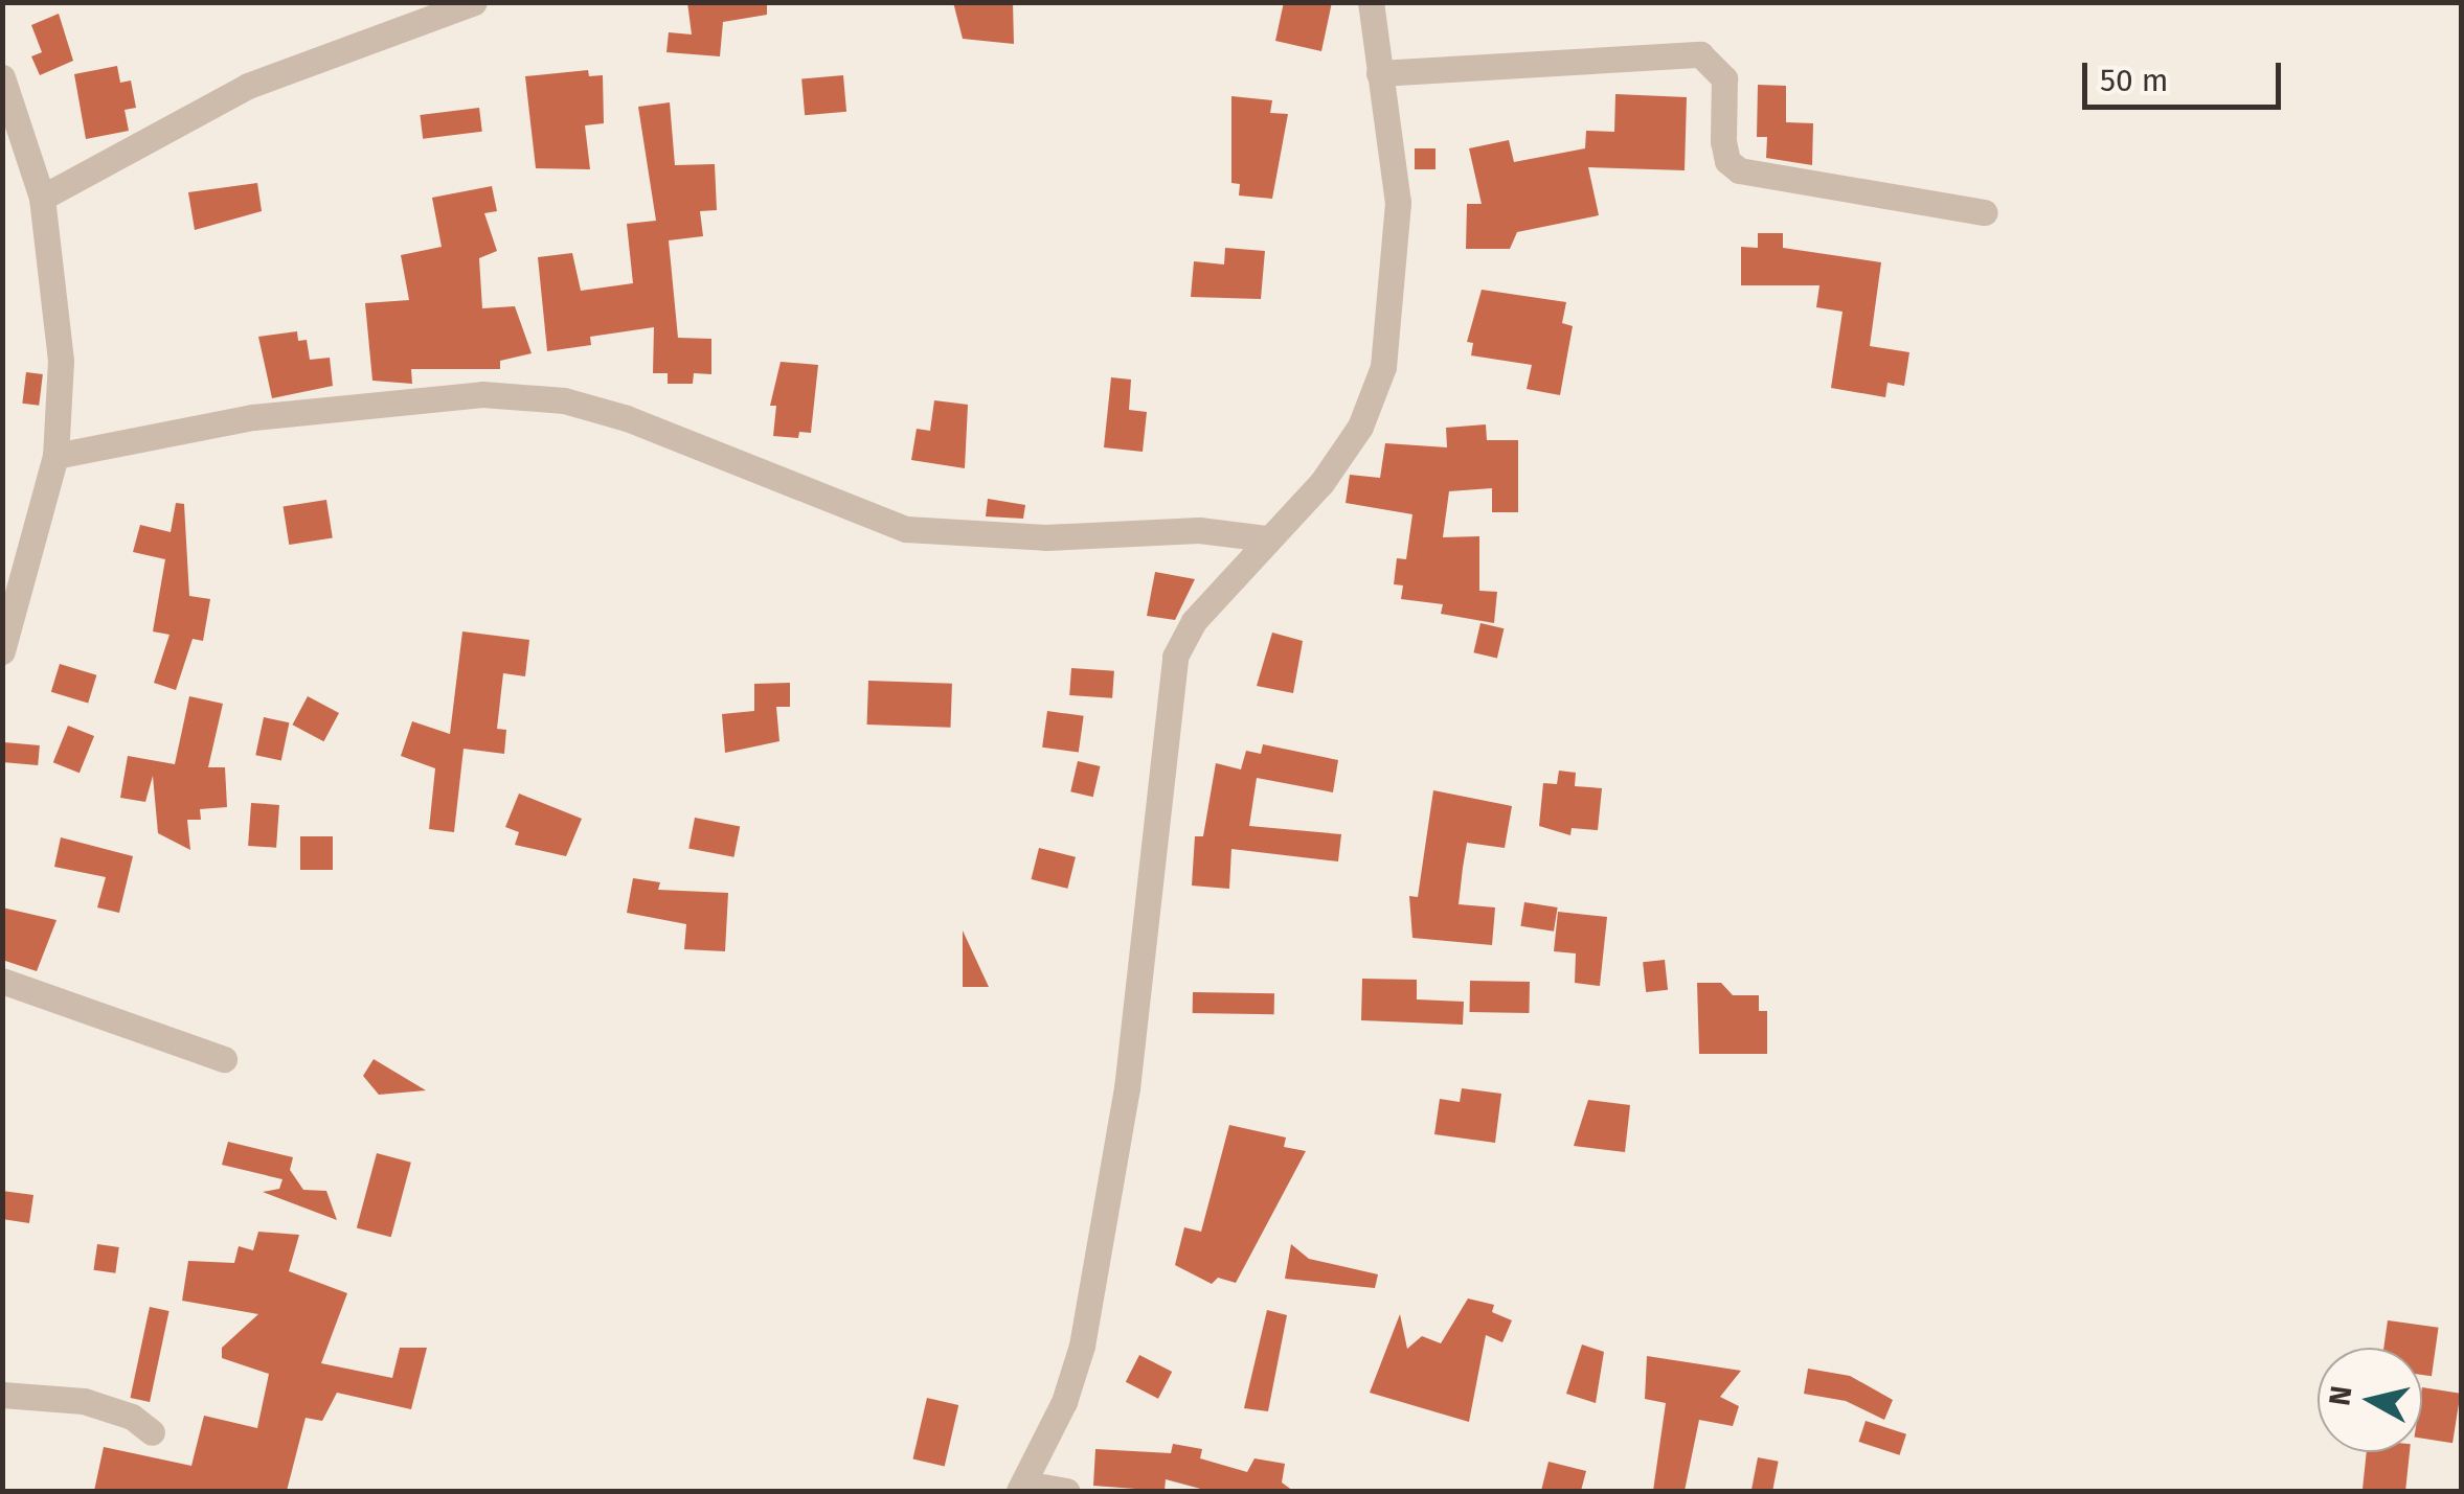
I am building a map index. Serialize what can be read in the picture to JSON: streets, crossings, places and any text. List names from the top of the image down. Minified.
{"scale_bar":"50 m","north":"left"}
